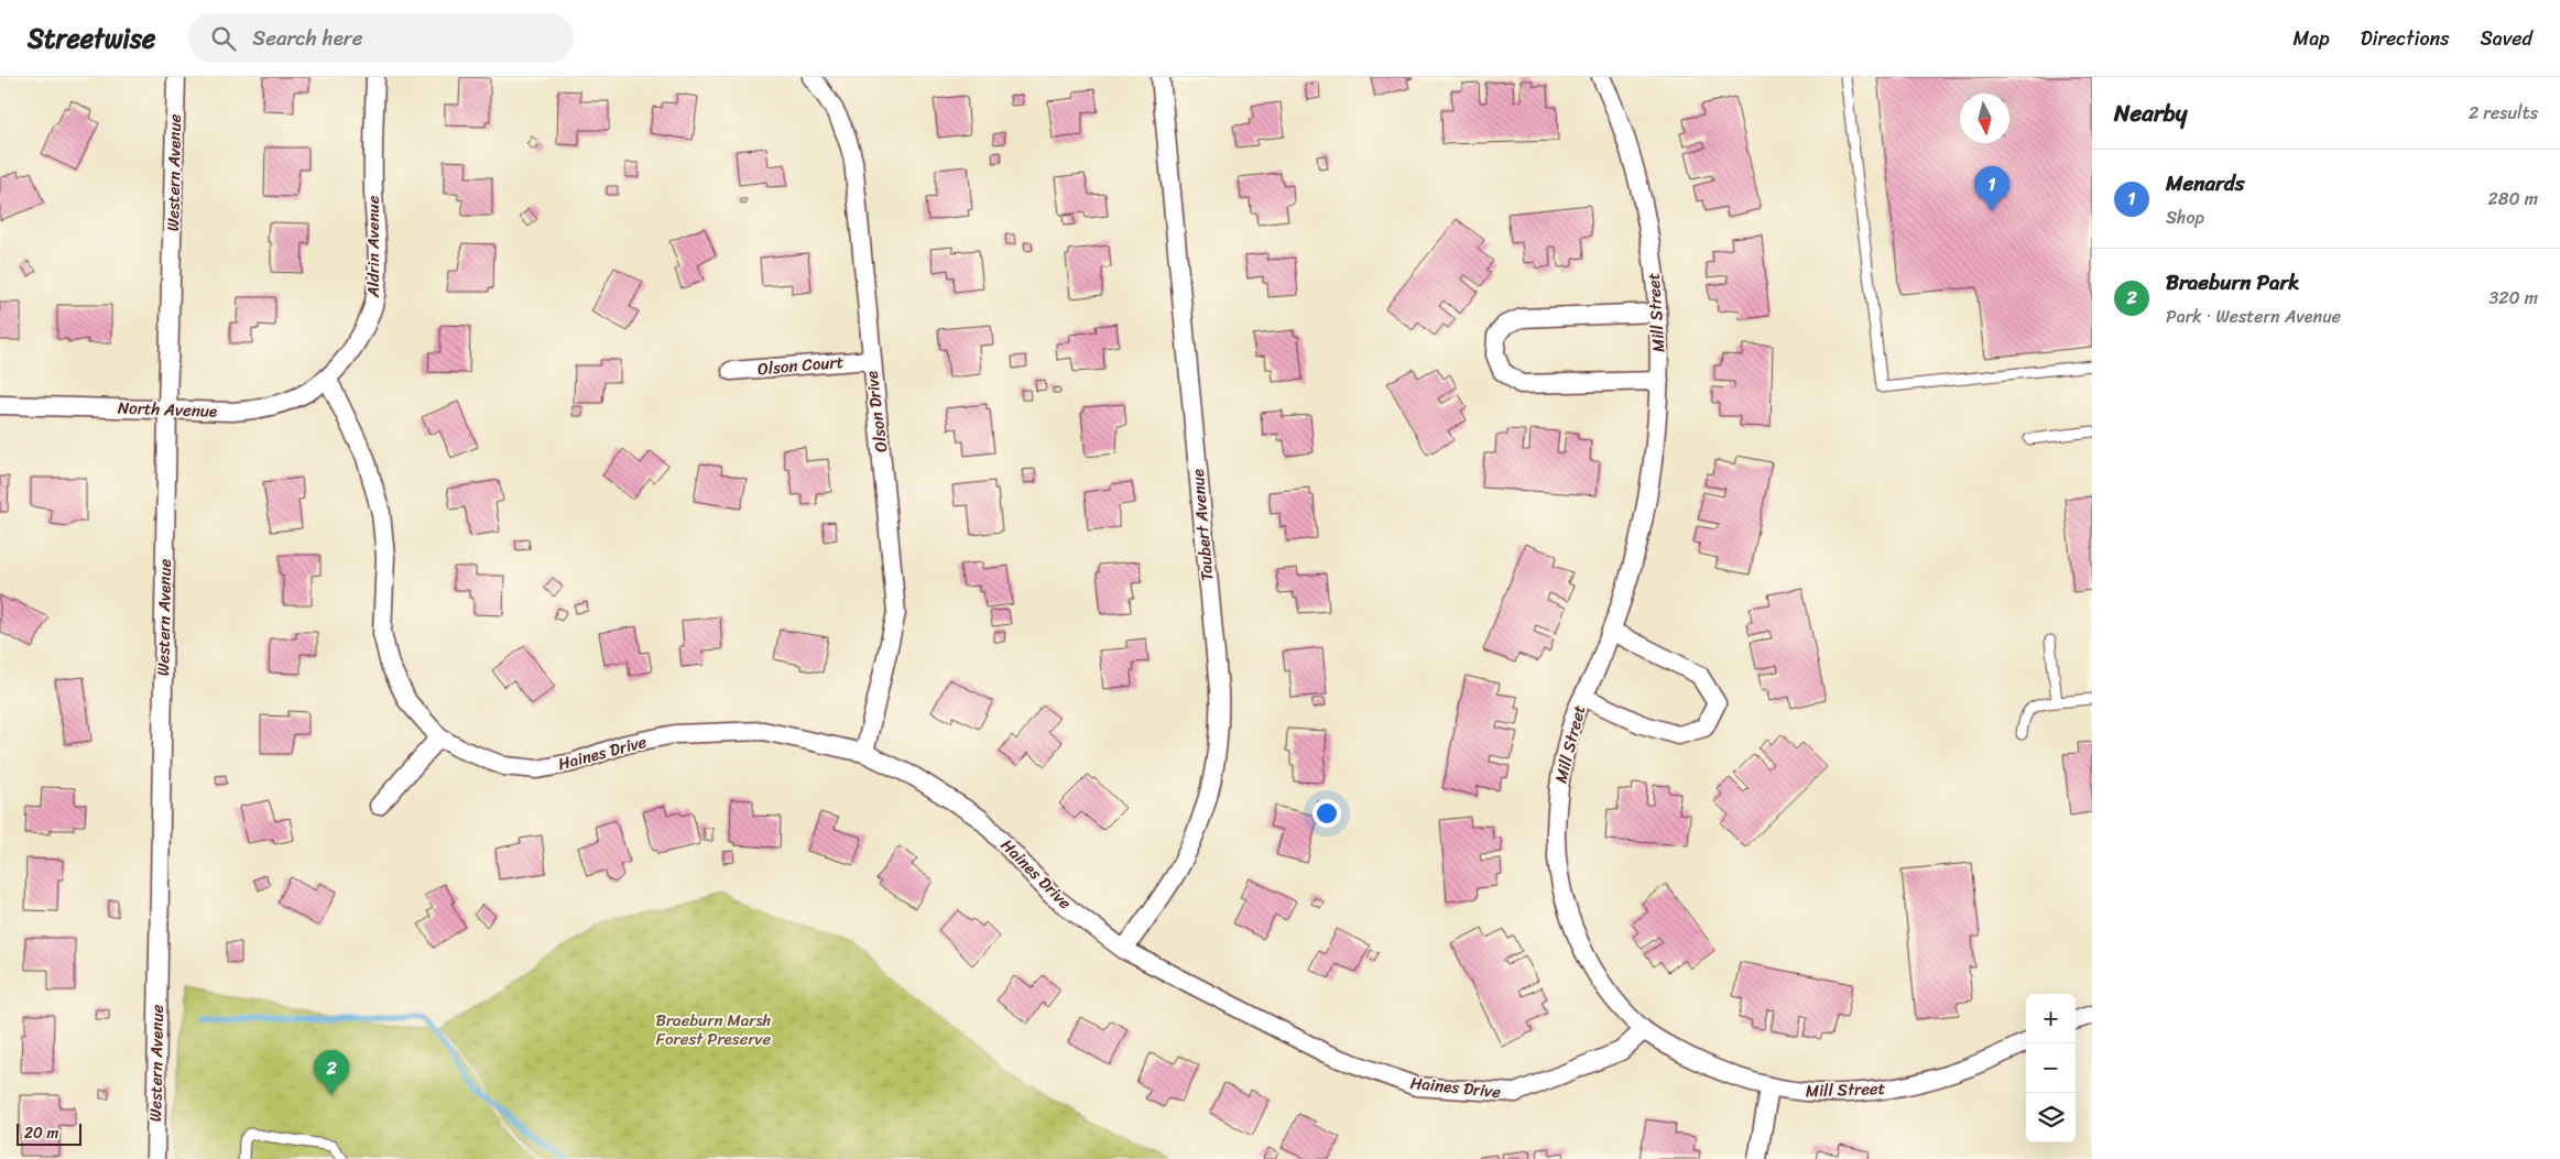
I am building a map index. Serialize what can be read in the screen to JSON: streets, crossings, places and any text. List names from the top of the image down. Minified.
{"streets":{"street":["Western Avenue","Aldrin Avenue","Mill Street","Olson Court","North Avenue","Olson Drive","Taubert Avenue","Haines Drive"]},"crossings":[["Western Avenue","North Avenue"],["Aldrin Avenue","North Avenue"],["Mill Street","Haines Drive"],["Olson Court","Olson Drive"],["Olson Drive","Haines Drive"],["Taubert Avenue","Haines Drive"]],"parks":["Braeburn Marsh Forest Preserve"],"scale_bar":"20 m","north":"bottom","page":{"header":"Streetwise","search":"Search here","nav":["Map","Directions","Saved"],"heading":["Nearby","2 results"],"list":[{"mark":"1","name":"Menards","note":"Shop","value":"280 m"},{"mark":"2","name":"Braeburn Park","note":"Park · Western Avenue","value":"320 m"}],"pins":["1","2"],"map_buttons":["+","−"],"scale":"20 m"}}
